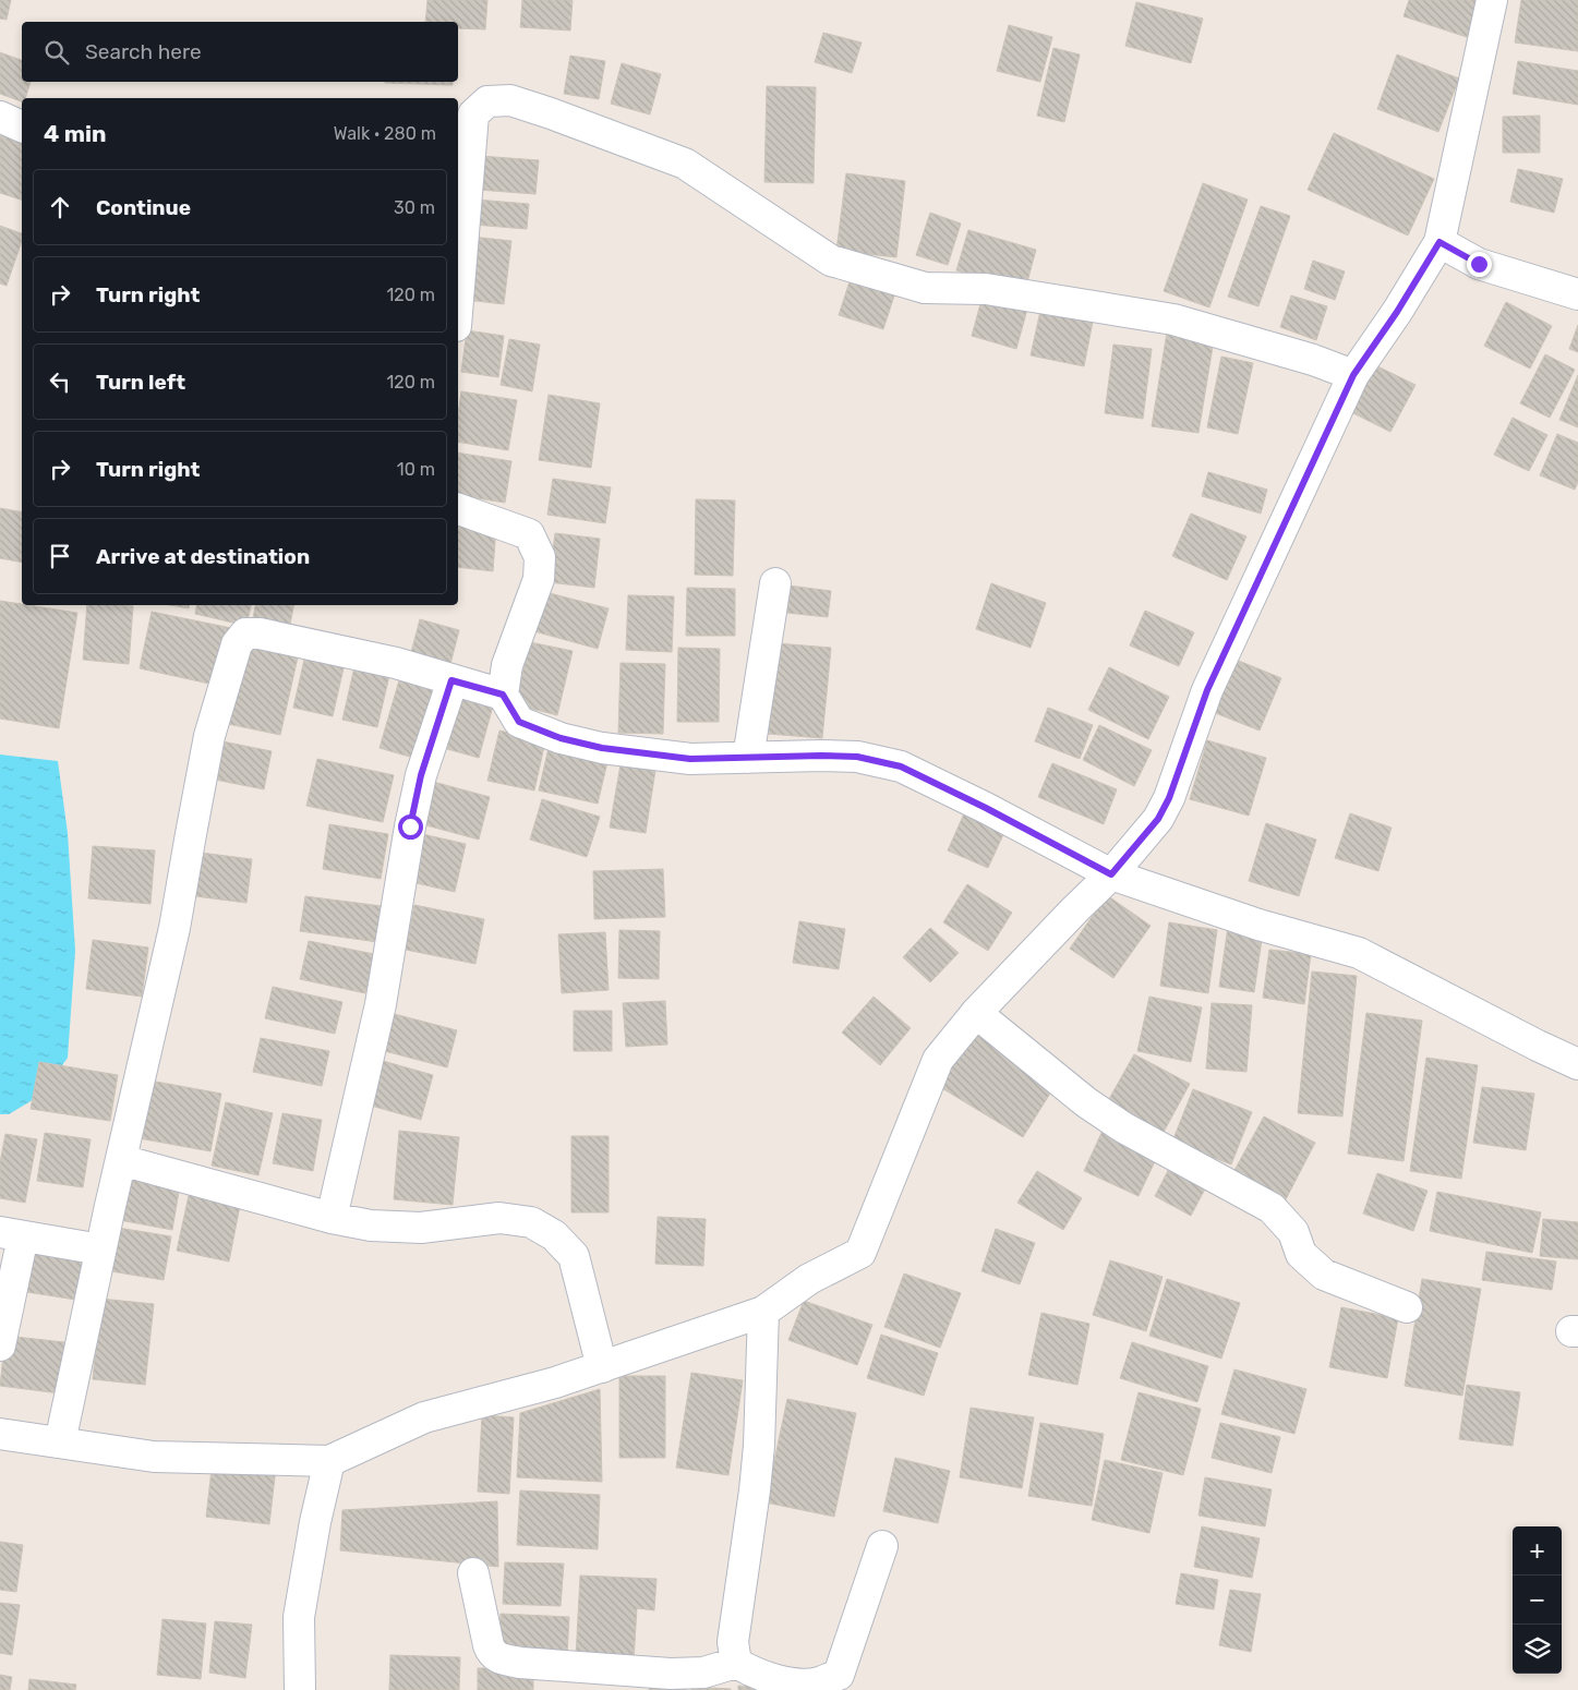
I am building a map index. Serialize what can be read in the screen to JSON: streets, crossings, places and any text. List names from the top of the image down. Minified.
{"page":{"search":"Search here","heading":["4 min","Walk · 280 m"],"list":[["Continue","30 m"],["Turn right","120 m"],["Turn left","120 m"],["Turn right","10 m"],"Arrive at destination"],"map_buttons":["+","−"]}}
